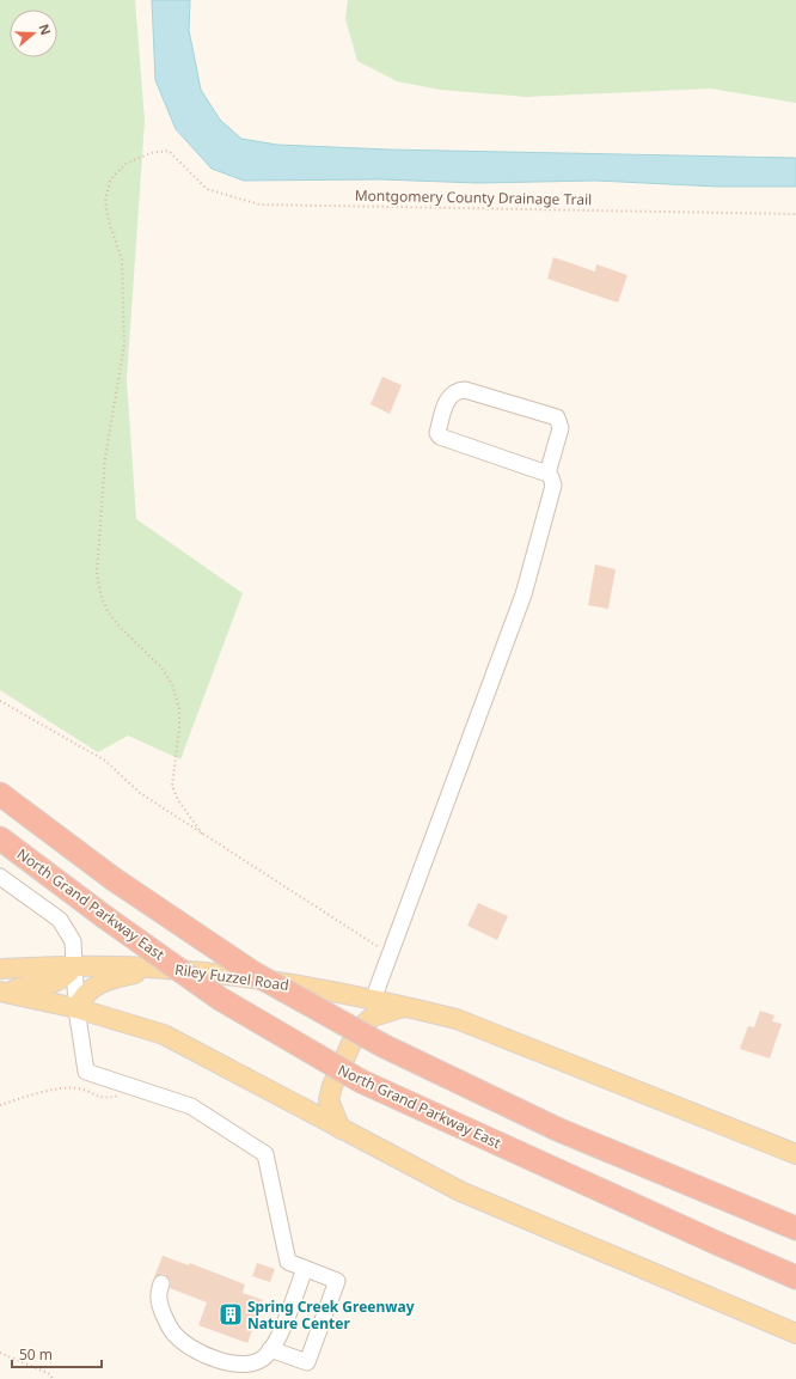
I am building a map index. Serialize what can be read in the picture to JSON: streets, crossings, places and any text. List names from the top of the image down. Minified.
{"streets":{"highway":["North Grand Parkway East"],"main road":["Riley Fuzzel Road"],"path":["Montgomery County Drainage Trail"]},"places":{"building":["Spring Creek Greenway Nature Center"]},"scale_bar":"50 m","north":"right"}
